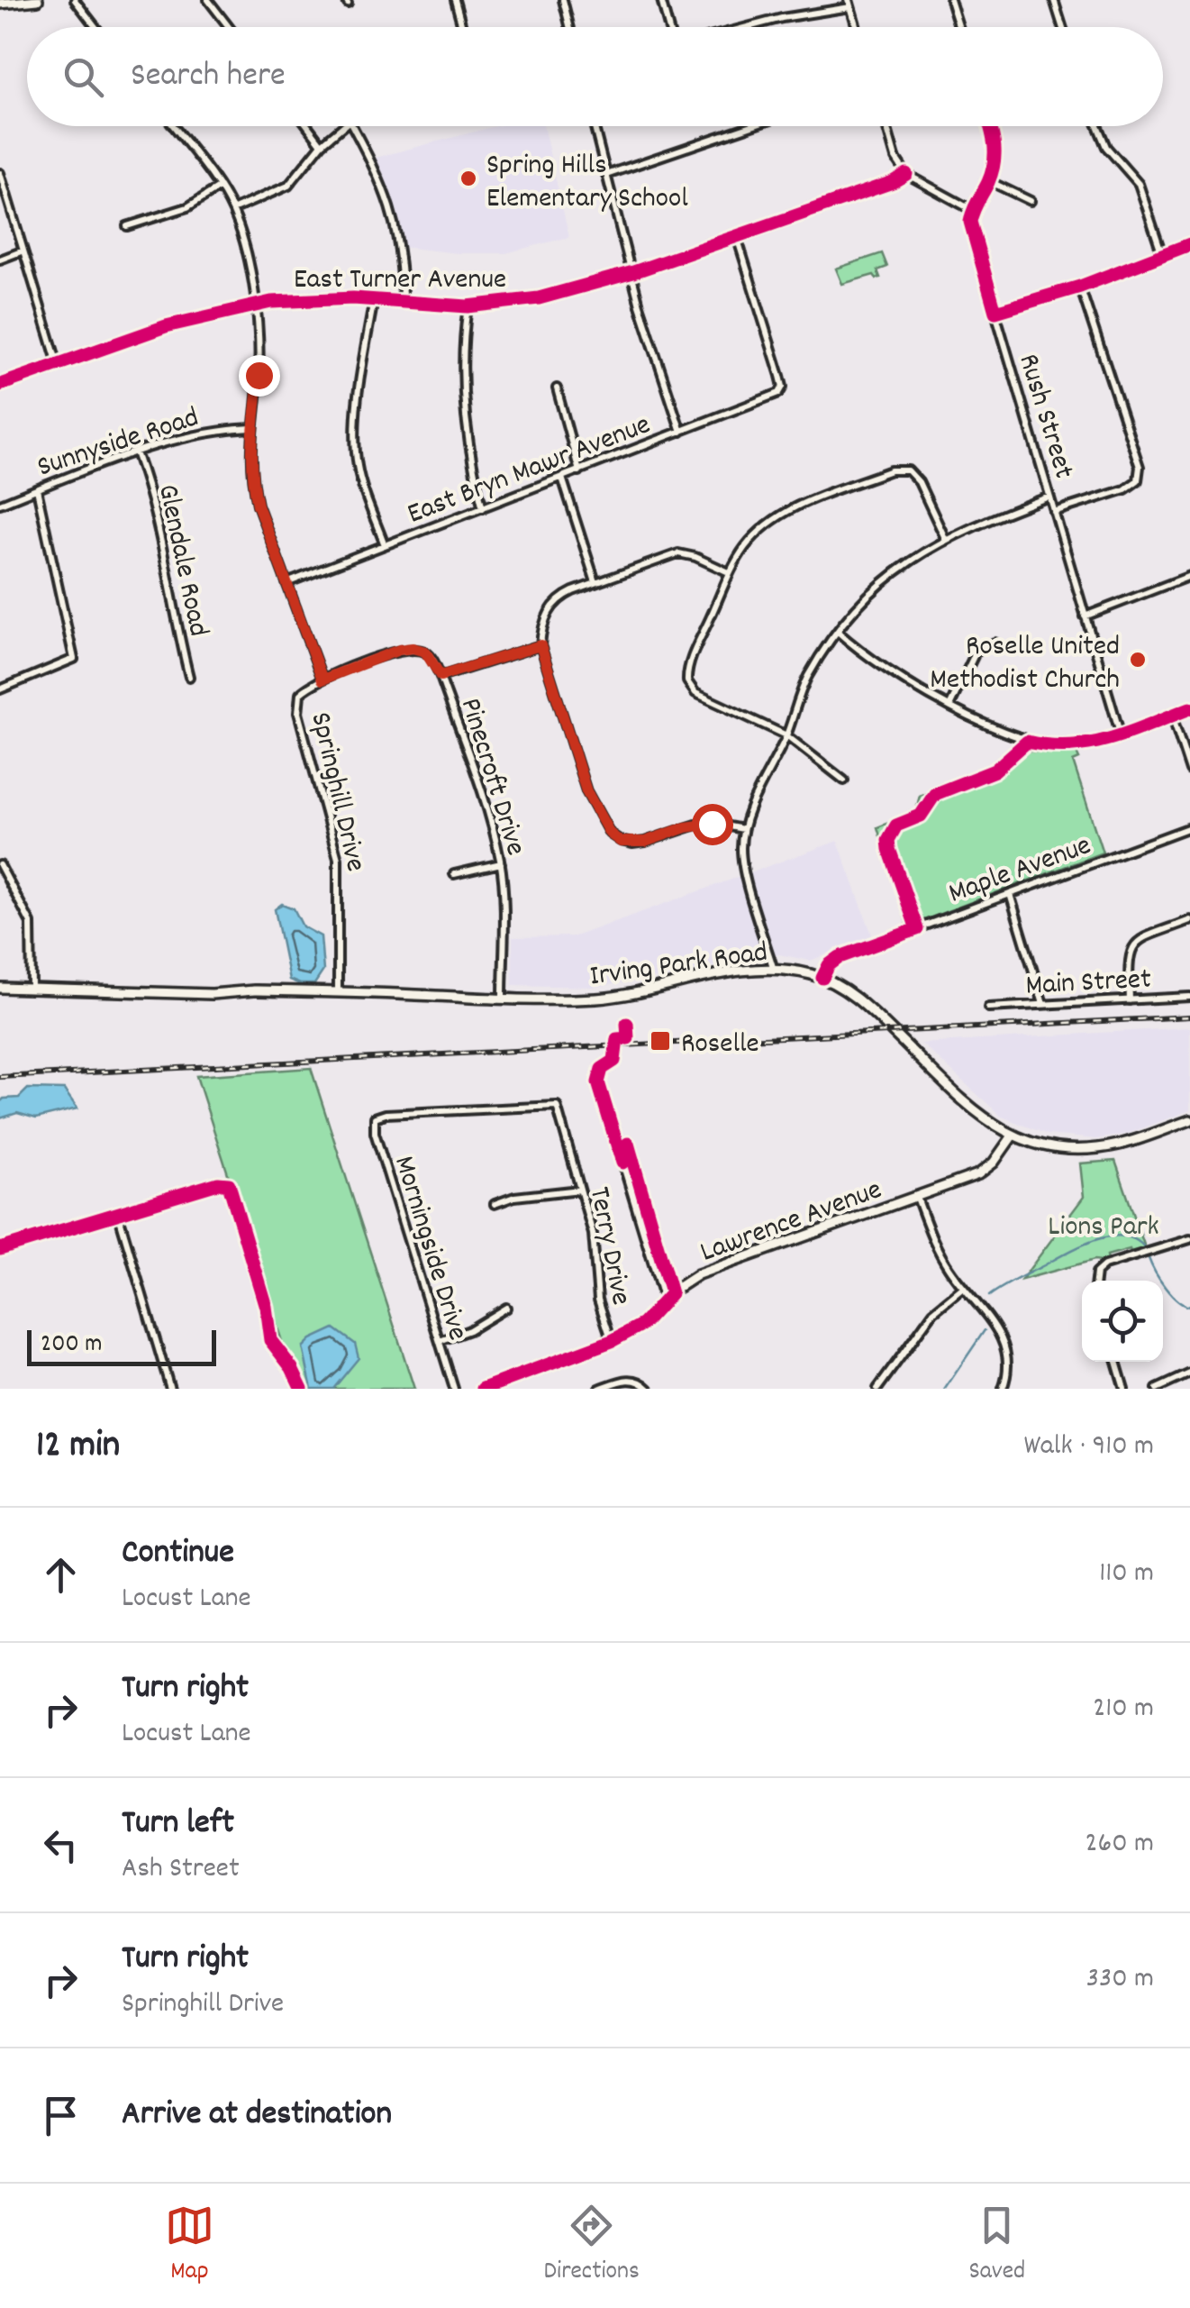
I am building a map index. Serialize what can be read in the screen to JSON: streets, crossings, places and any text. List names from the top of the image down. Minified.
{"streets":{"main road":["Irving Park Road","Lawrence Avenue"],"street":["East Turner Avenue","Rush Street","Sunnyside Road","East Bryn Mawr Avenue","Glendale Road","Pinecroft Drive","Springhill Drive","Maple Avenue","Main Street","Terry Drive","Morningside Drive"]},"crossings":[["East Turner Avenue","East Bryn Mawr Avenue"],["East Turner Avenue","Springhill Drive"],["Sunnyside Road","Glendale Road"],["Sunnyside Road","Springhill Drive"],["East Bryn Mawr Avenue","Springhill Drive"],["Pinecroft Drive","Irving Park Road"],["Springhill Drive","Irving Park Road"],["Maple Avenue","Irving Park Road"],["Irving Park Road","Lawrence Avenue"],["Lawrence Avenue","Terry Drive"],["Terry Drive","Morningside Drive"]],"parks":["Lions Park"],"places":{"other":["Spring Hills Elementary School","Roselle United Methodist Church"],"transit":["Roselle"]},"scale_bar":"200 m","page":{"search":"Search here","scale":"200 m","heading":["12 min","Walk · 910 m"],"list":[["Continue","Locust Lane","110 m"],["Turn right","Locust Lane","210 m"],["Turn left","Ash Street","260 m"],["Turn right","Springhill Drive","330 m"],"Arrive at destination"],"nav":["Map","Directions","Saved"]}}
